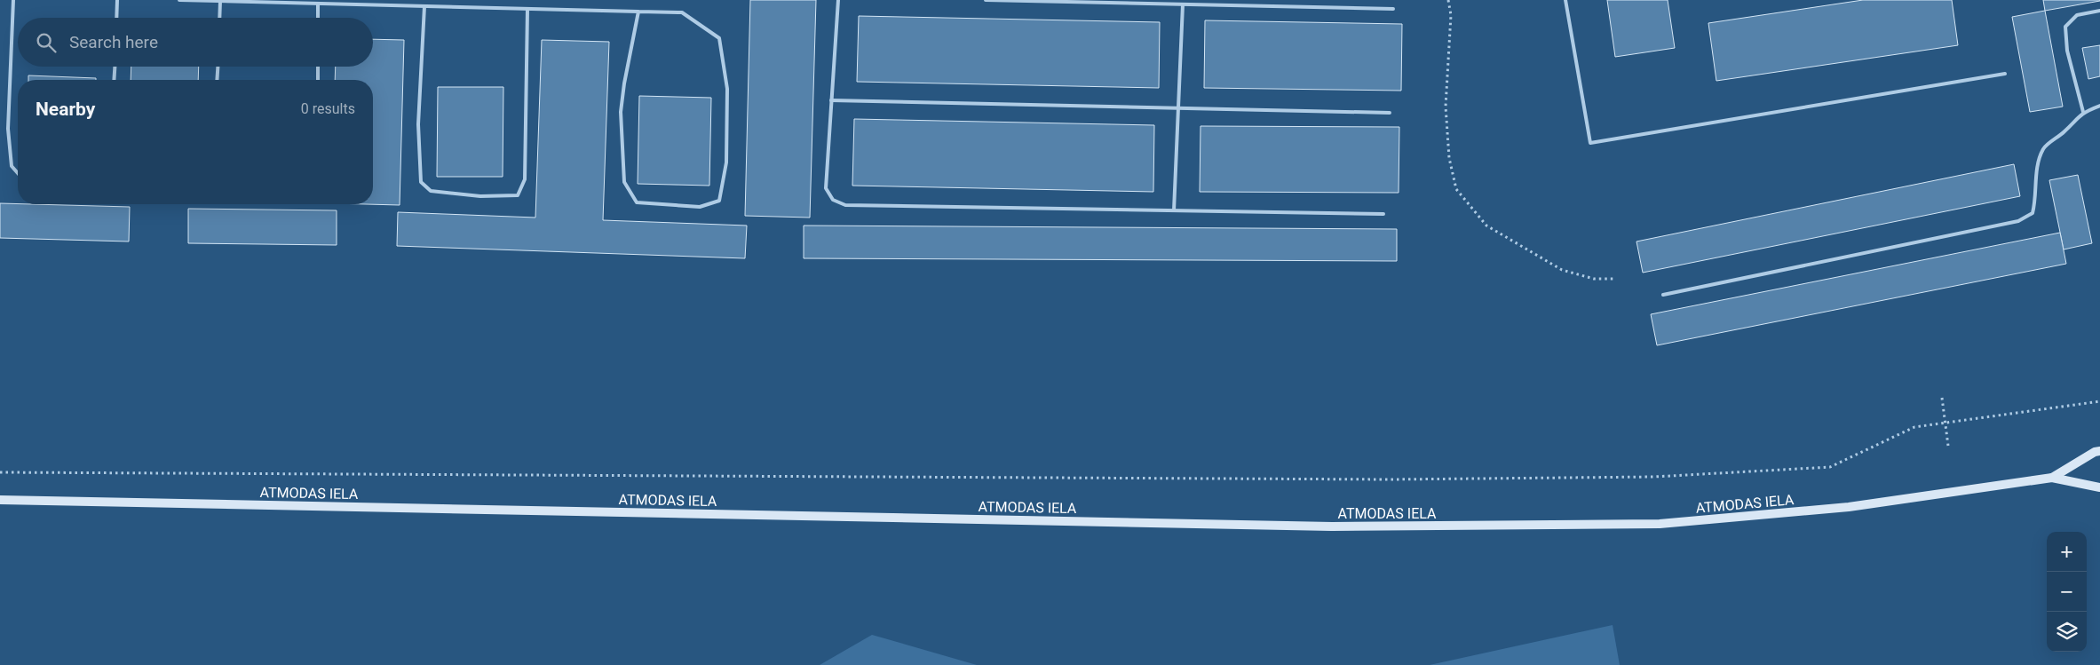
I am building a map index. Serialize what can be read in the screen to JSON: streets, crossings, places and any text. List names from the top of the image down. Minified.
{"streets":{"main road":["ATMODAS IELA"]},"page":{"search":"Search here","heading":["Nearby","0 results"],"map_buttons":["+","−"]}}
